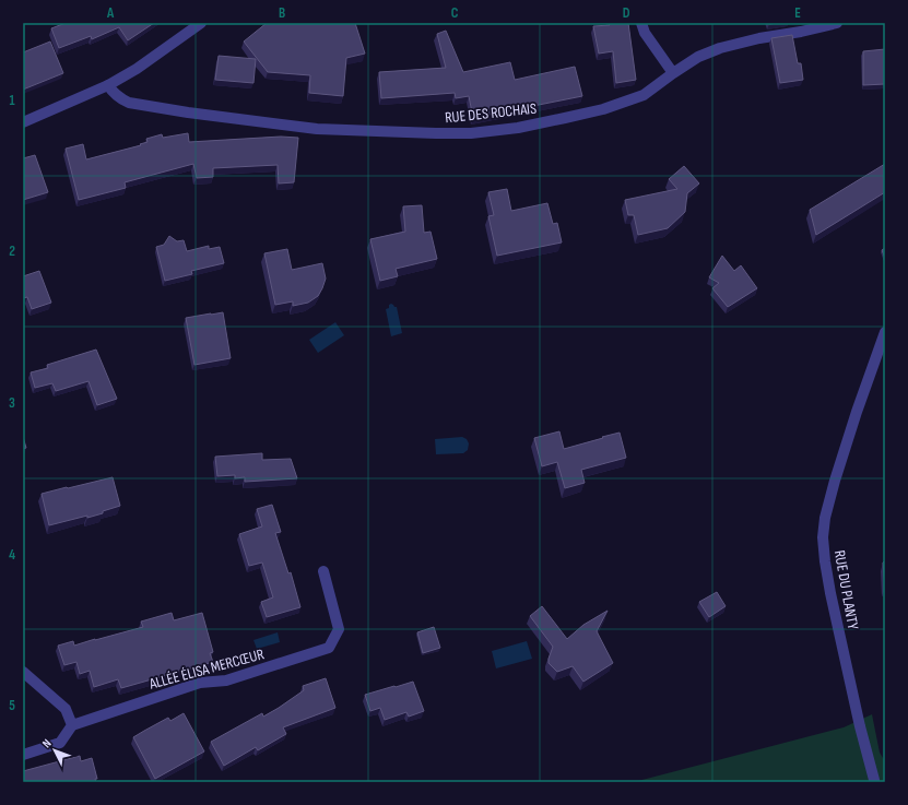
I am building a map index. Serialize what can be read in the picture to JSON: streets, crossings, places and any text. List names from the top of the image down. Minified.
{"streets":{"street":["RUE DES ROCHAIS","RUE DU PLANTY","ALLÉE ÉLISA MERCŒUR"]},"north":"top left","grid":{"columns":["A","B","C","D","E"],"rows":["1","2","3","4","5"]}}
